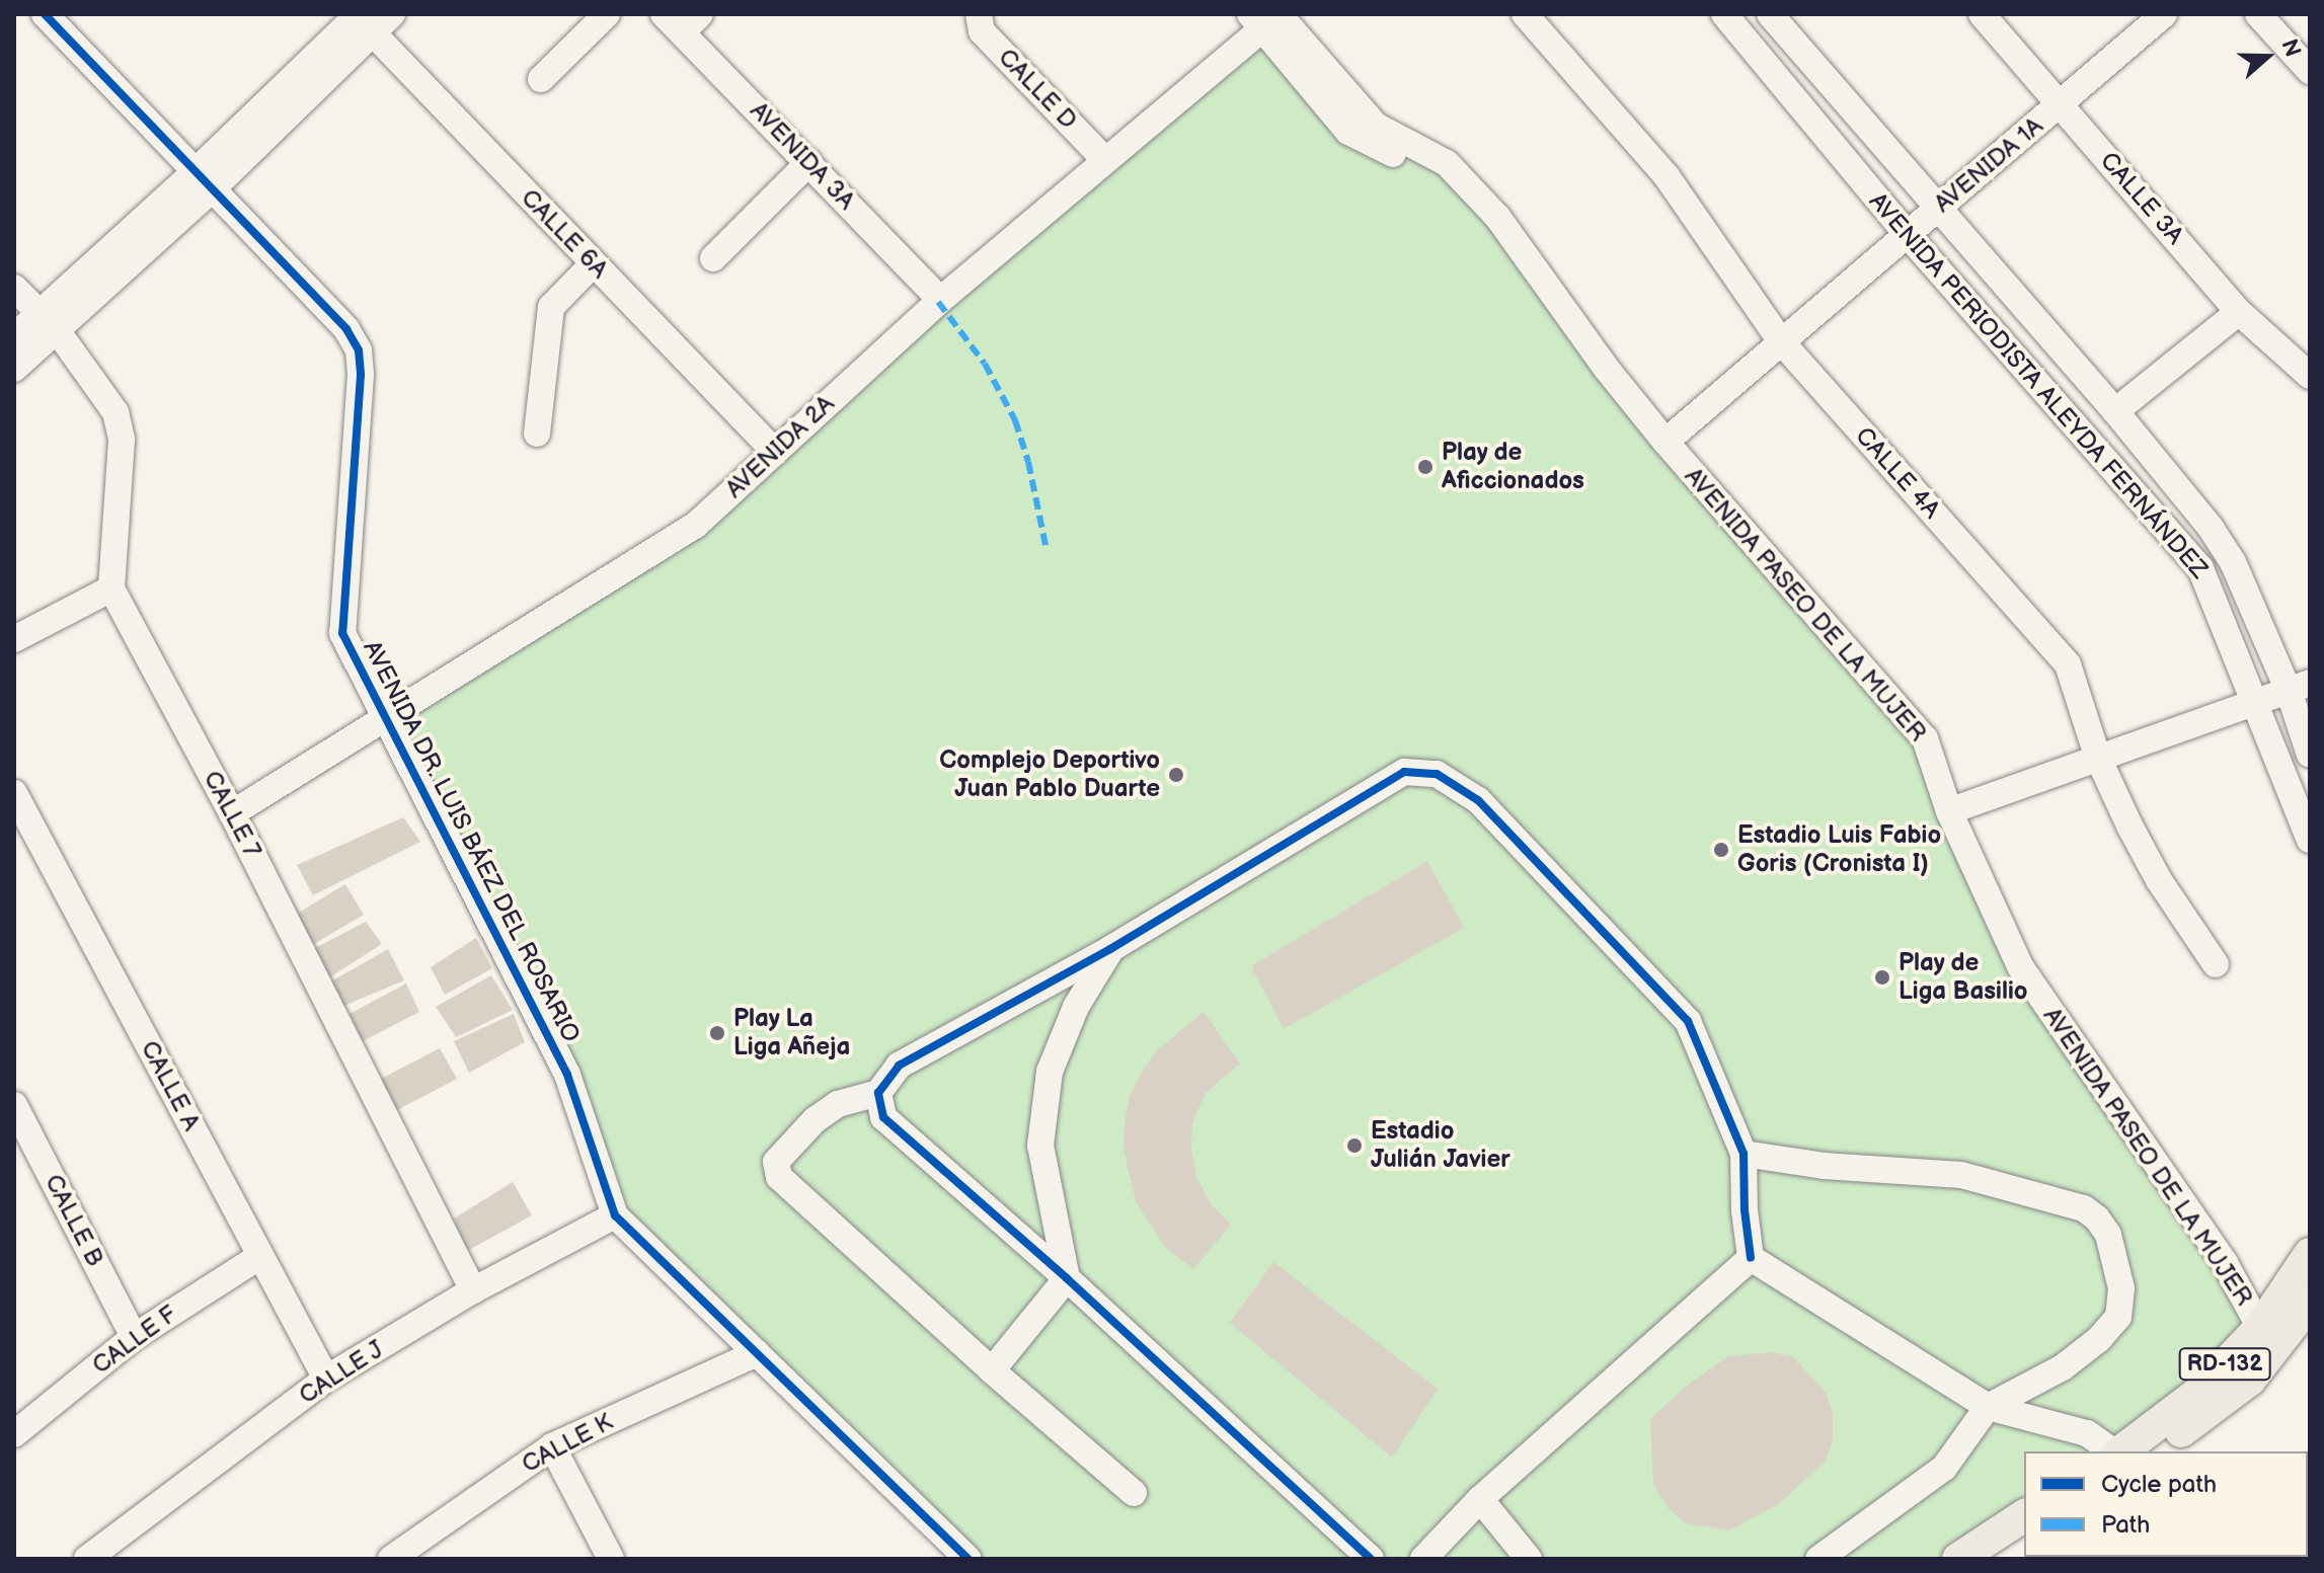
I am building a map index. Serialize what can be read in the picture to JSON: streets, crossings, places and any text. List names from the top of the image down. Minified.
{"streets":{"main road":["RD-132"],"street":["CALLE D","AVENIDA 3A","AVENIDA 1A","CALLE 3A","CALLE 6A","AVENIDA PERIODISTA ALEYDA FERNÁNDEZ","AVENIDA 2A","CALLE 4A","AVENIDA PASEO DE LA MUJER","CALLE 7","AVENIDA DR. LUIS BÁEZ DEL ROSARIO","CALLE A","CALLE B","CALLE F","CALLE J","CALLE K"]},"crossings":[["CALLE D","AVENIDA 2A"],["AVENIDA 3A","AVENIDA 2A"],["AVENIDA 1A","CALLE 3A"],["AVENIDA 1A","AVENIDA PERIODISTA ALEYDA FERNÁNDEZ"],["AVENIDA 1A","CALLE 4A"],["AVENIDA 1A","AVENIDA PASEO DE LA MUJER"],["CALLE 6A","AVENIDA 2A"],["AVENIDA 2A","AVENIDA PASEO DE LA MUJER"],["AVENIDA 2A","CALLE 7"],["AVENIDA 2A","AVENIDA DR. LUIS BÁEZ DEL ROSARIO"],["AVENIDA PASEO DE LA MUJER","RD-132"],["CALLE 7","CALLE J"],["AVENIDA DR. LUIS BÁEZ DEL ROSARIO","CALLE J"],["AVENIDA DR. LUIS BÁEZ DEL ROSARIO","CALLE K"],["CALLE A","CALLE F"],["CALLE A","CALLE J"],["CALLE B","CALLE F"]],"places":["Play de Aficcionados","Complejo Deportivo Juan Pablo Duarte","Estadio Luis Fabio Goris (Cronista I)","Play de Liga Basilio","Play La Liga Añeja","Estadio Julián Javier"],"legend":["Cycle path","Path"],"north":"right"}
